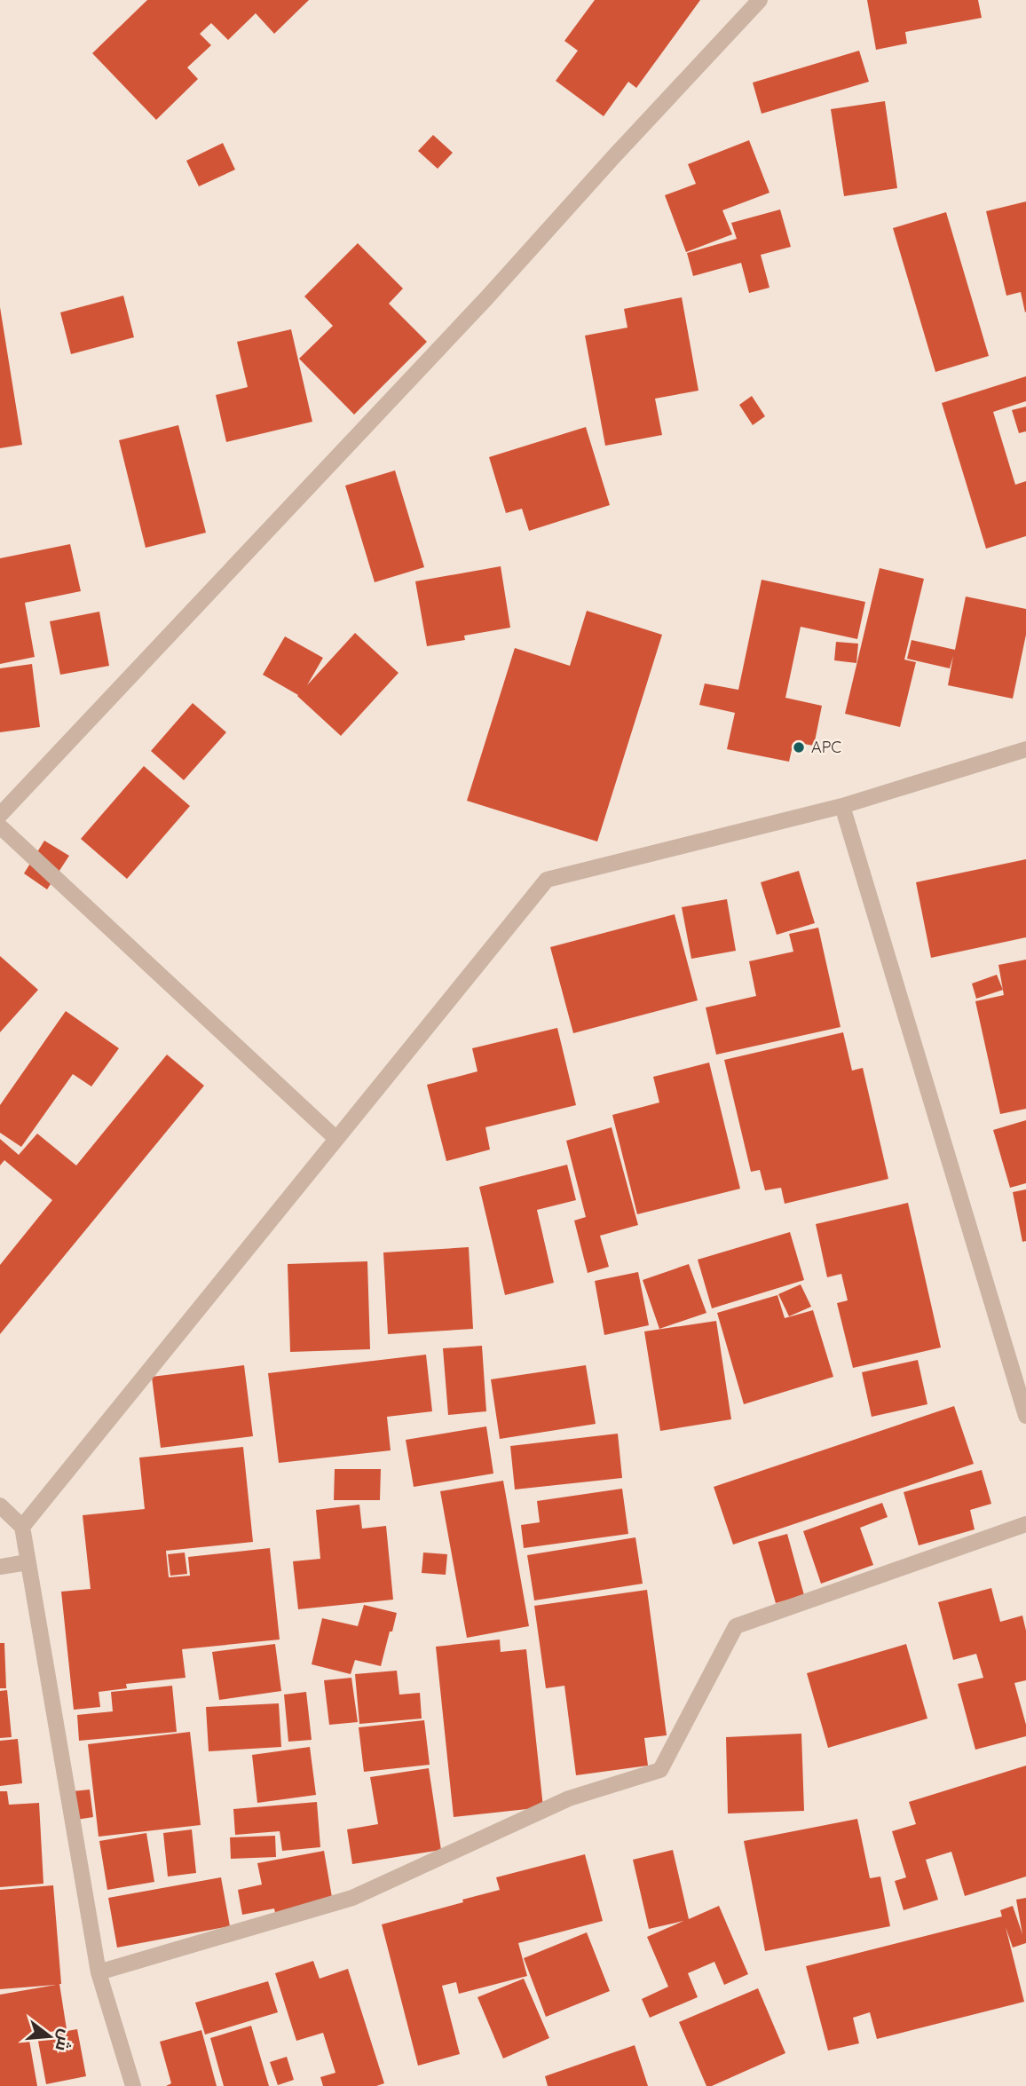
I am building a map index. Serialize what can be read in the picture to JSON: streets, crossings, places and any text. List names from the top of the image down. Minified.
{"places":["APC"],"north":"right"}
